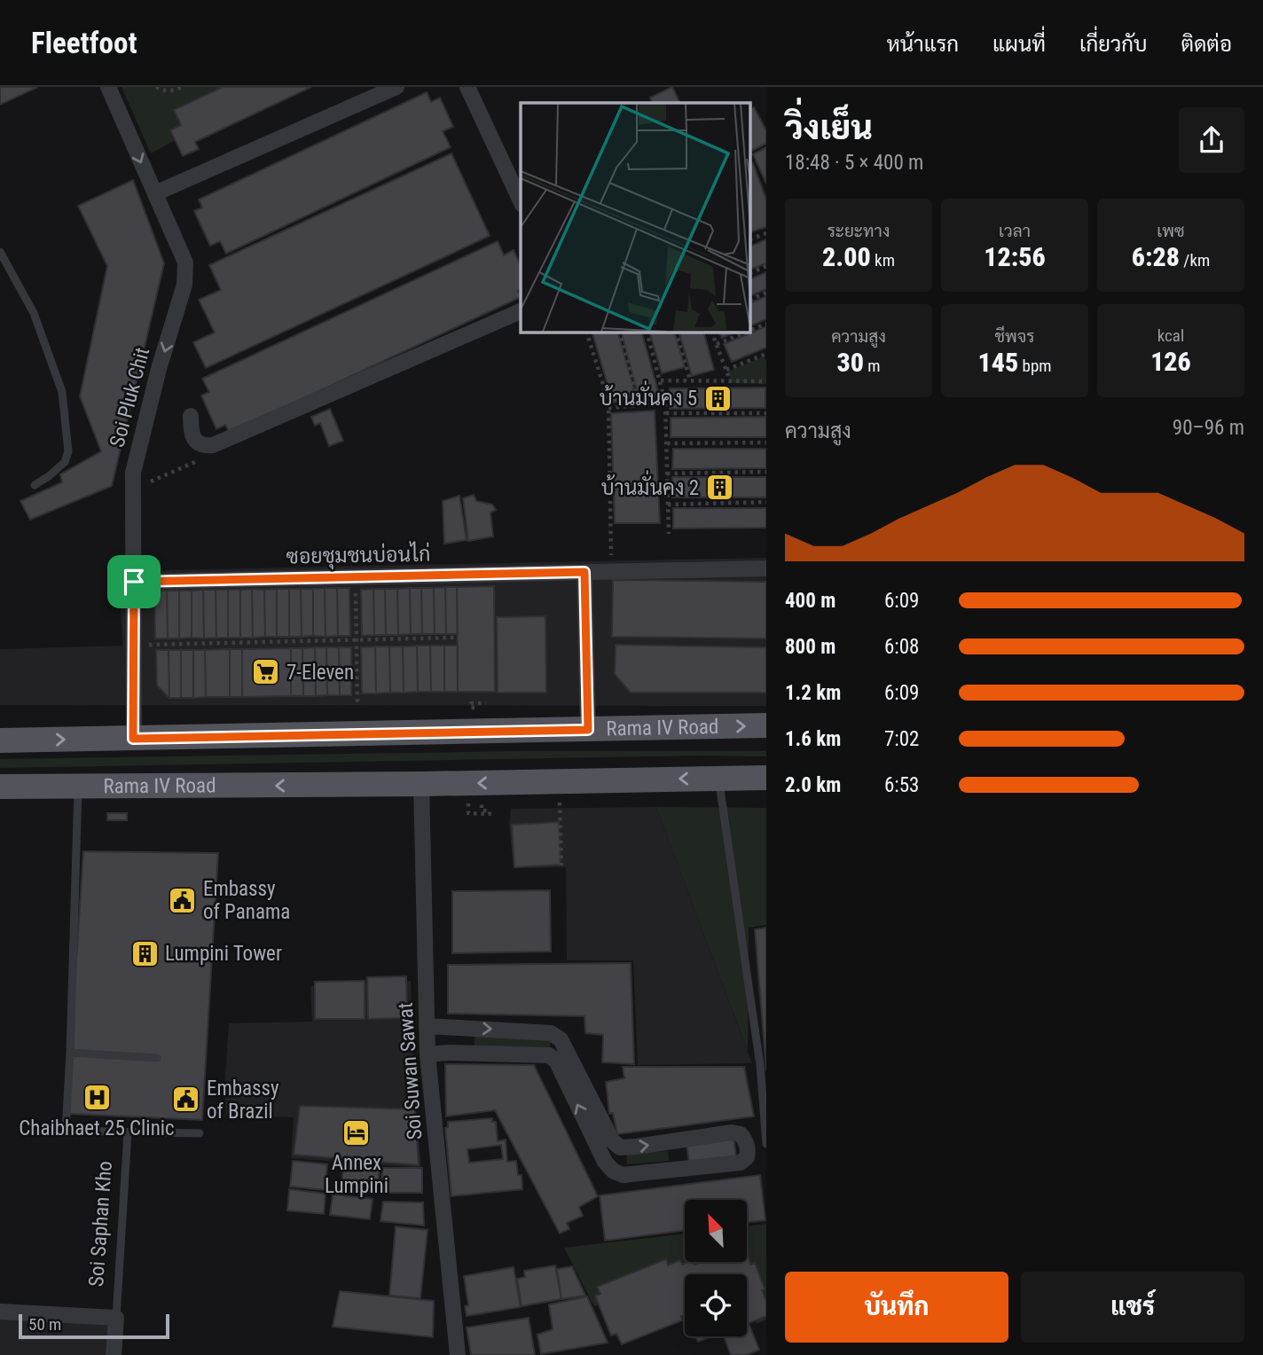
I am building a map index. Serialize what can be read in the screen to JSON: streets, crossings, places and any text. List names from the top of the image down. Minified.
{"streets":{"main road":["Rama IV Road"],"street":["Soi Pluk Chit","ซอยชุมชนบ่อนไก่","Soi Suwan Sawat","Soi Saphan Kho"]},"crossings":[["Soi Pluk Chit","ซอยชุมชนบ่อนไก่"],["Soi Pluk Chit","Rama IV Road"],["Rama IV Road","Soi Suwan Sawat"]],"one_way":["Soi Pluk Chit"],"places":{"building":["บ้านมั่นคง 5","บ้านมั่นคง 2","Lumpini Tower"],"supermarket":["7-Eleven"],"public building":["Embassy of Panama","Embassy of Brazil"],"hospital":["Chaibhaet 25 Clinic"],"hotel":["Annex Lumpini"]},"scale_bar":"50 m","north":"top left","page":{"header":"Fleetfoot","nav":["หน้าแรก","แผนที่","เกี่ยวกับ","ติดต่อ"],"heading":["วิ่งเย็น","18:48 · 5 × 400 m"],"stats":[["ระยะทาง","2.00 km"],["เวลา","12:56"],["เพซ","6:28 /km"],["ความสูง","30 m"],["ชีพจร","145 bpm"],["kcal","126"]],"chart":["ความสูง","90–96 m"],"list":[{"name":"400 m","note":"6:09"},{"name":"800 m","note":"6:08"},{"name":"1.2 km","note":"6:09"},{"name":"1.6 km","note":"7:02"},{"name":"2.0 km","note":"6:53"}],"buttons":["บันทึก","แชร์"],"scale":"50 m"}}
